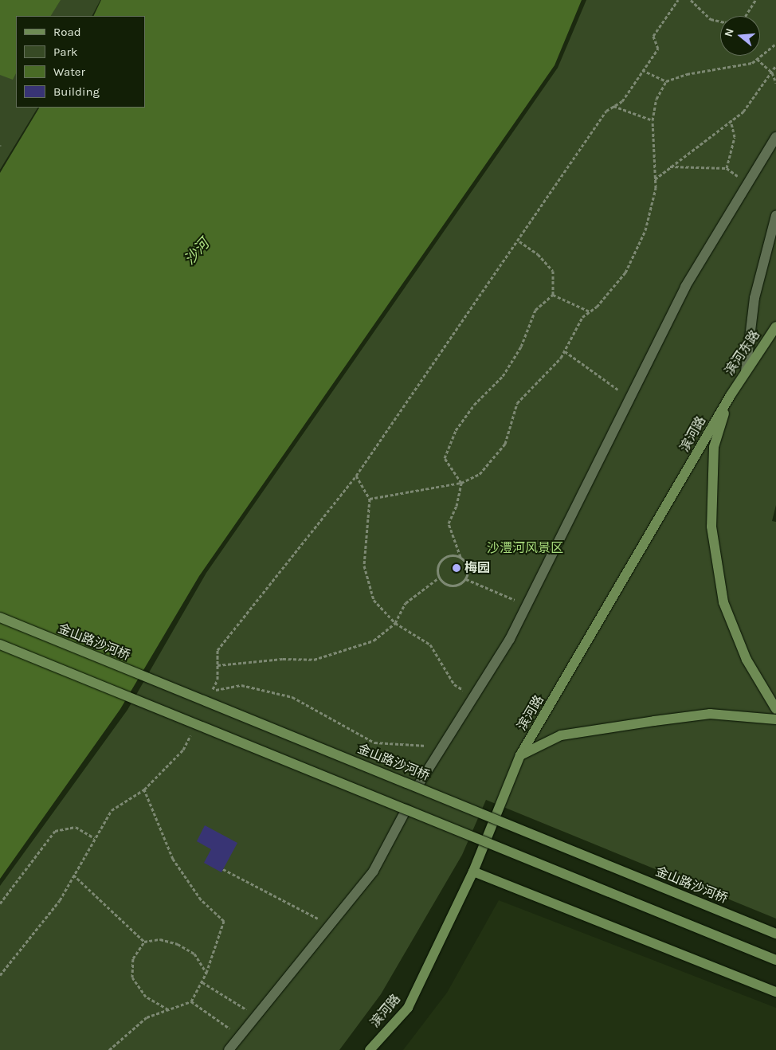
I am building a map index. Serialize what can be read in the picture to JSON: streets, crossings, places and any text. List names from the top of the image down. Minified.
{"streets":{"street":["滨河东路","滨河路","金山路沙河桥"]},"crossings":[["滨河东路","滨河路"]],"water":["沙河"],"parks":["沙澧河风景区"],"places":["梅园"],"legend":["Road","Park","Water","Building"],"north":"left"}
